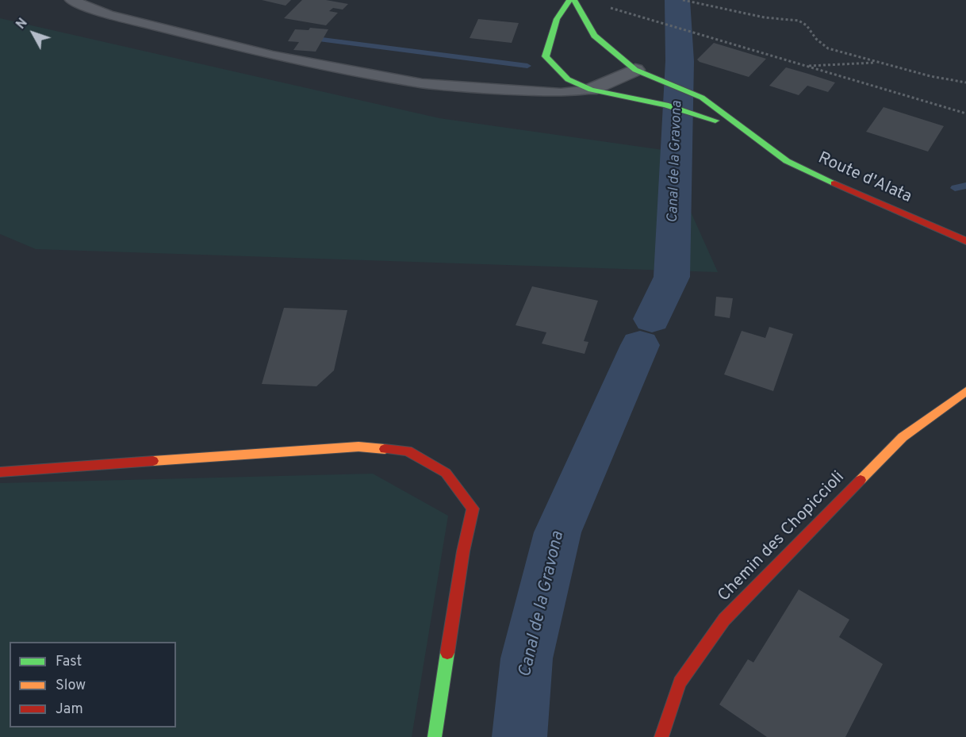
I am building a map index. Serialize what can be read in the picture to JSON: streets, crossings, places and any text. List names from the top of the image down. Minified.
{"streets":{"street":["Route d'Alata","Chemin des Chopiccioli"]},"water":["Canal de la Gravona"],"legend":["Fast","Slow","Jam"],"north":"top left"}
